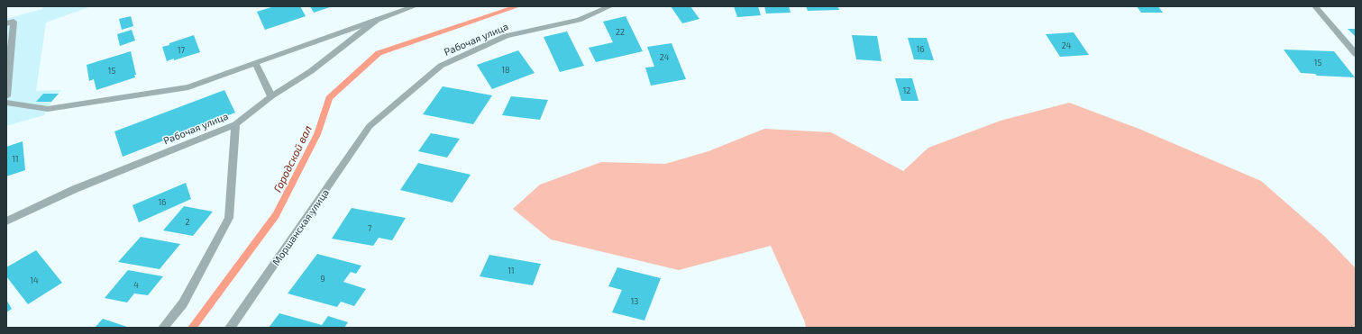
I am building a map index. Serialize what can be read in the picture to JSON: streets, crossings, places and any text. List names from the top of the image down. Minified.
{"streets":{"street":["Рабочая улица","Моршанская улица"]},"crossings":[["Рабочая улица","Моршанская улица"]],"water":["Городской вал"],"house_numbers":["22","24","16","17","24","15","18","15","12","11","16","2","7","11","9","14","4","13"]}
